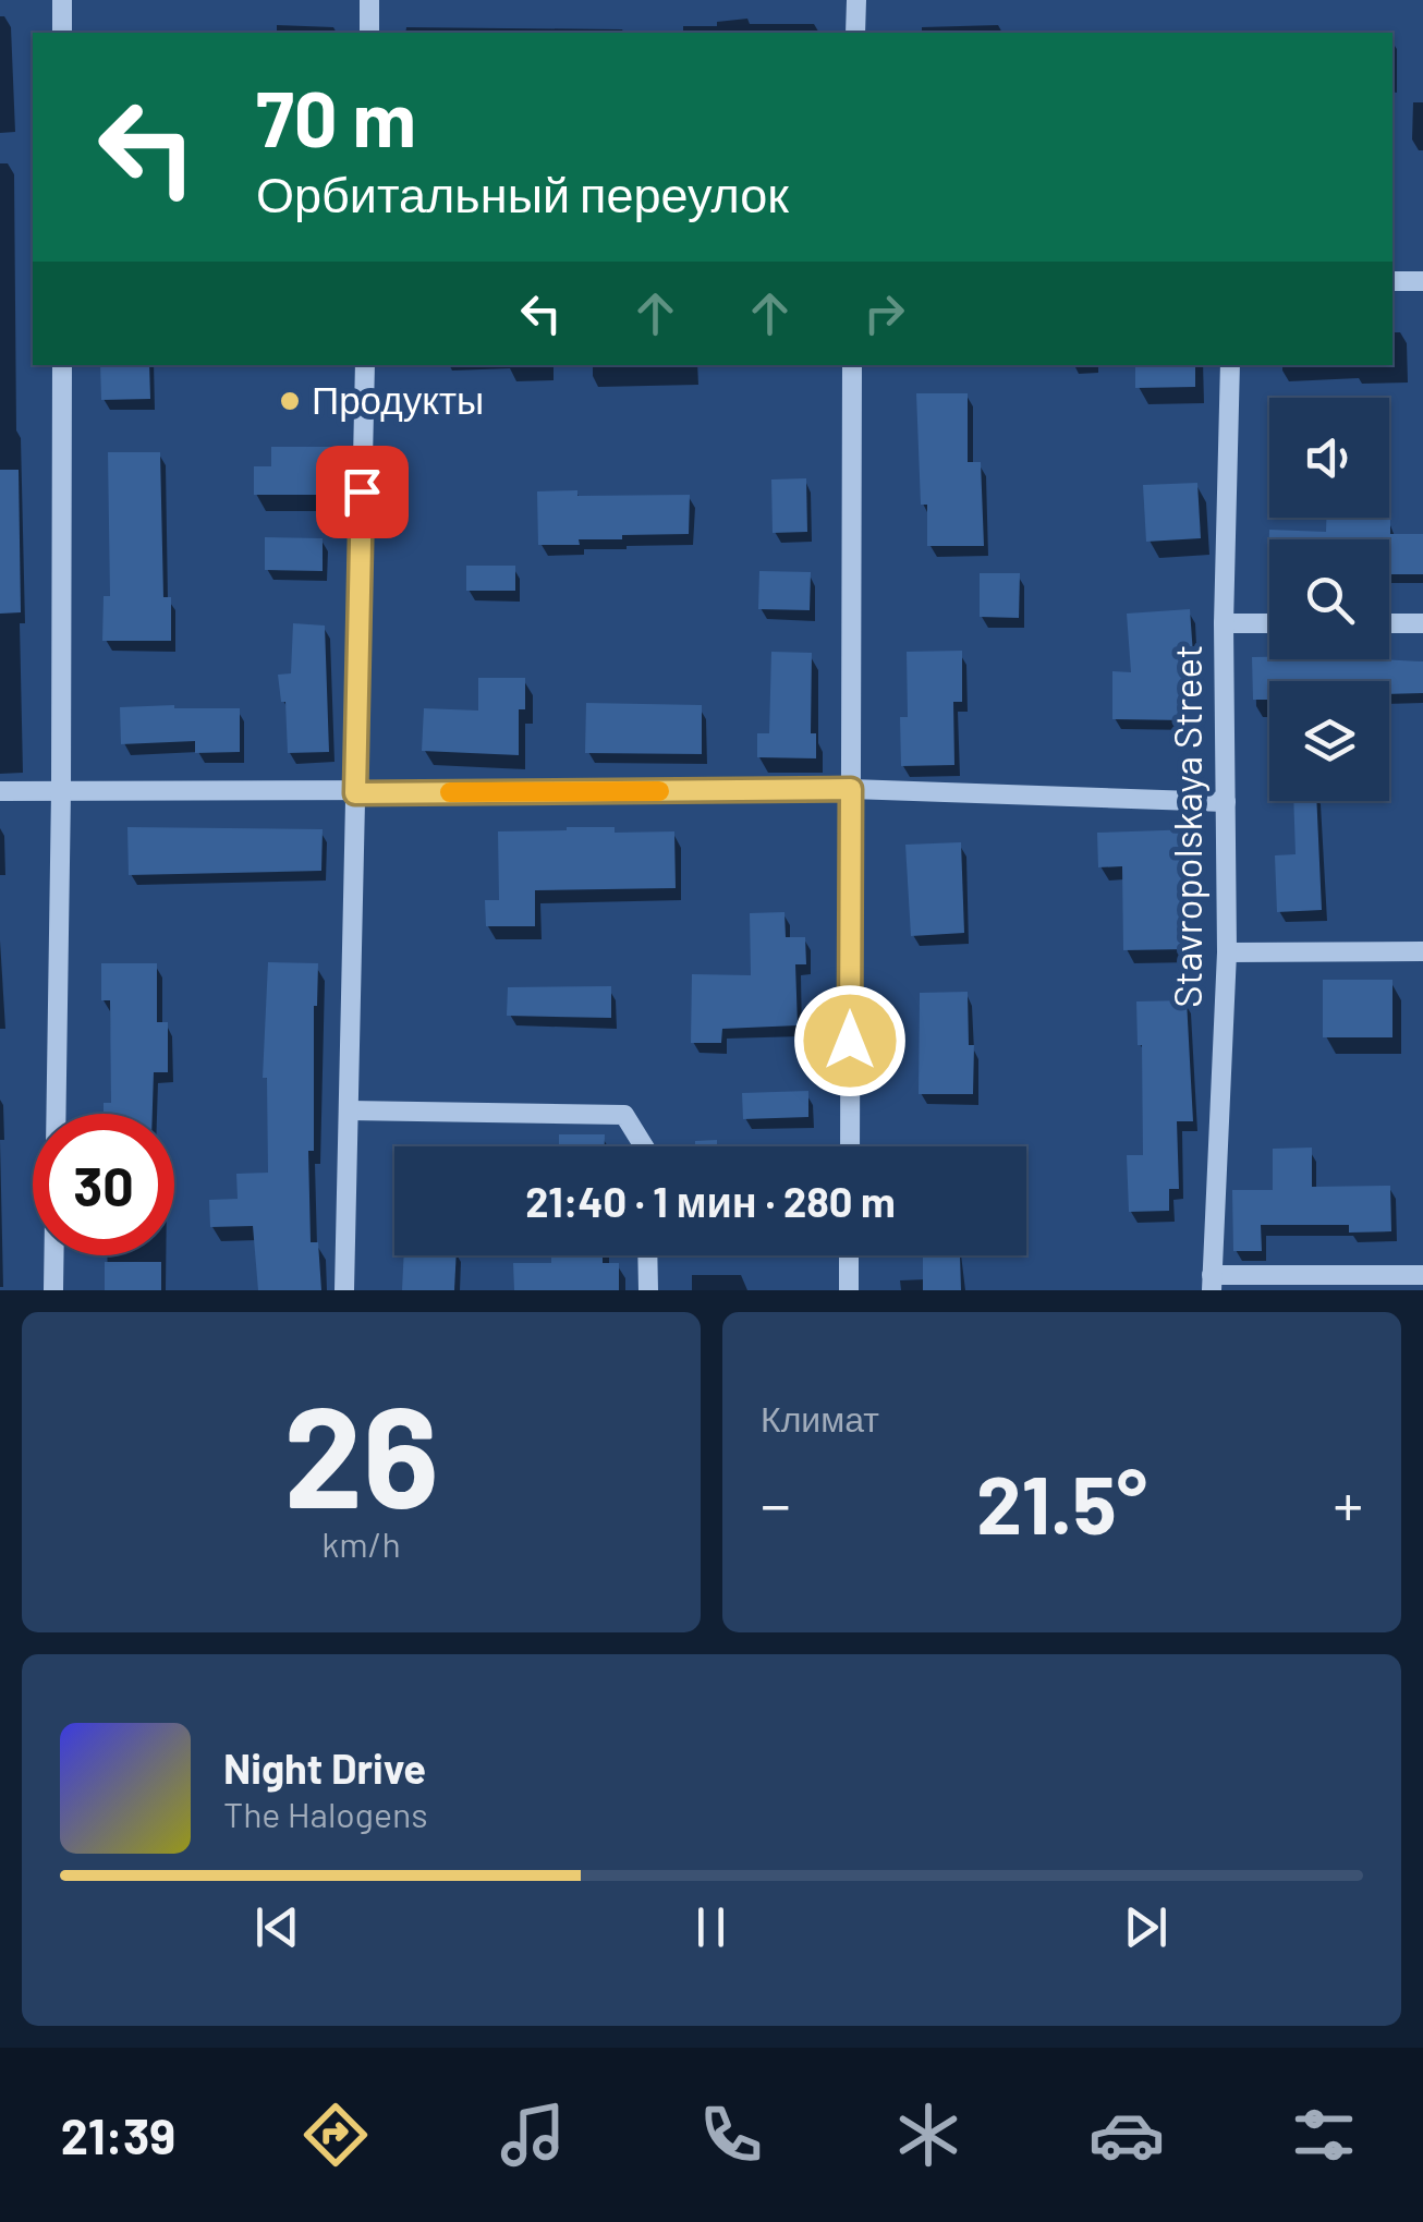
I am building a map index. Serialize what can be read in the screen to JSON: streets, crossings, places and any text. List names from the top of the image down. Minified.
{"streets":{"street":["Stavropolskaya Street"]},"places":["Продукты"],"page":{"turn":["70 m","Орбитальный переулок"],"limit":"30","trip":"21:40 · 1 мин · 280 m","tile":[["26","km/h"],"Климат"],"heat":["−","21.5°","+"],"song":["Night Drive","The Halogens"],"tabs":"21:39"}}
